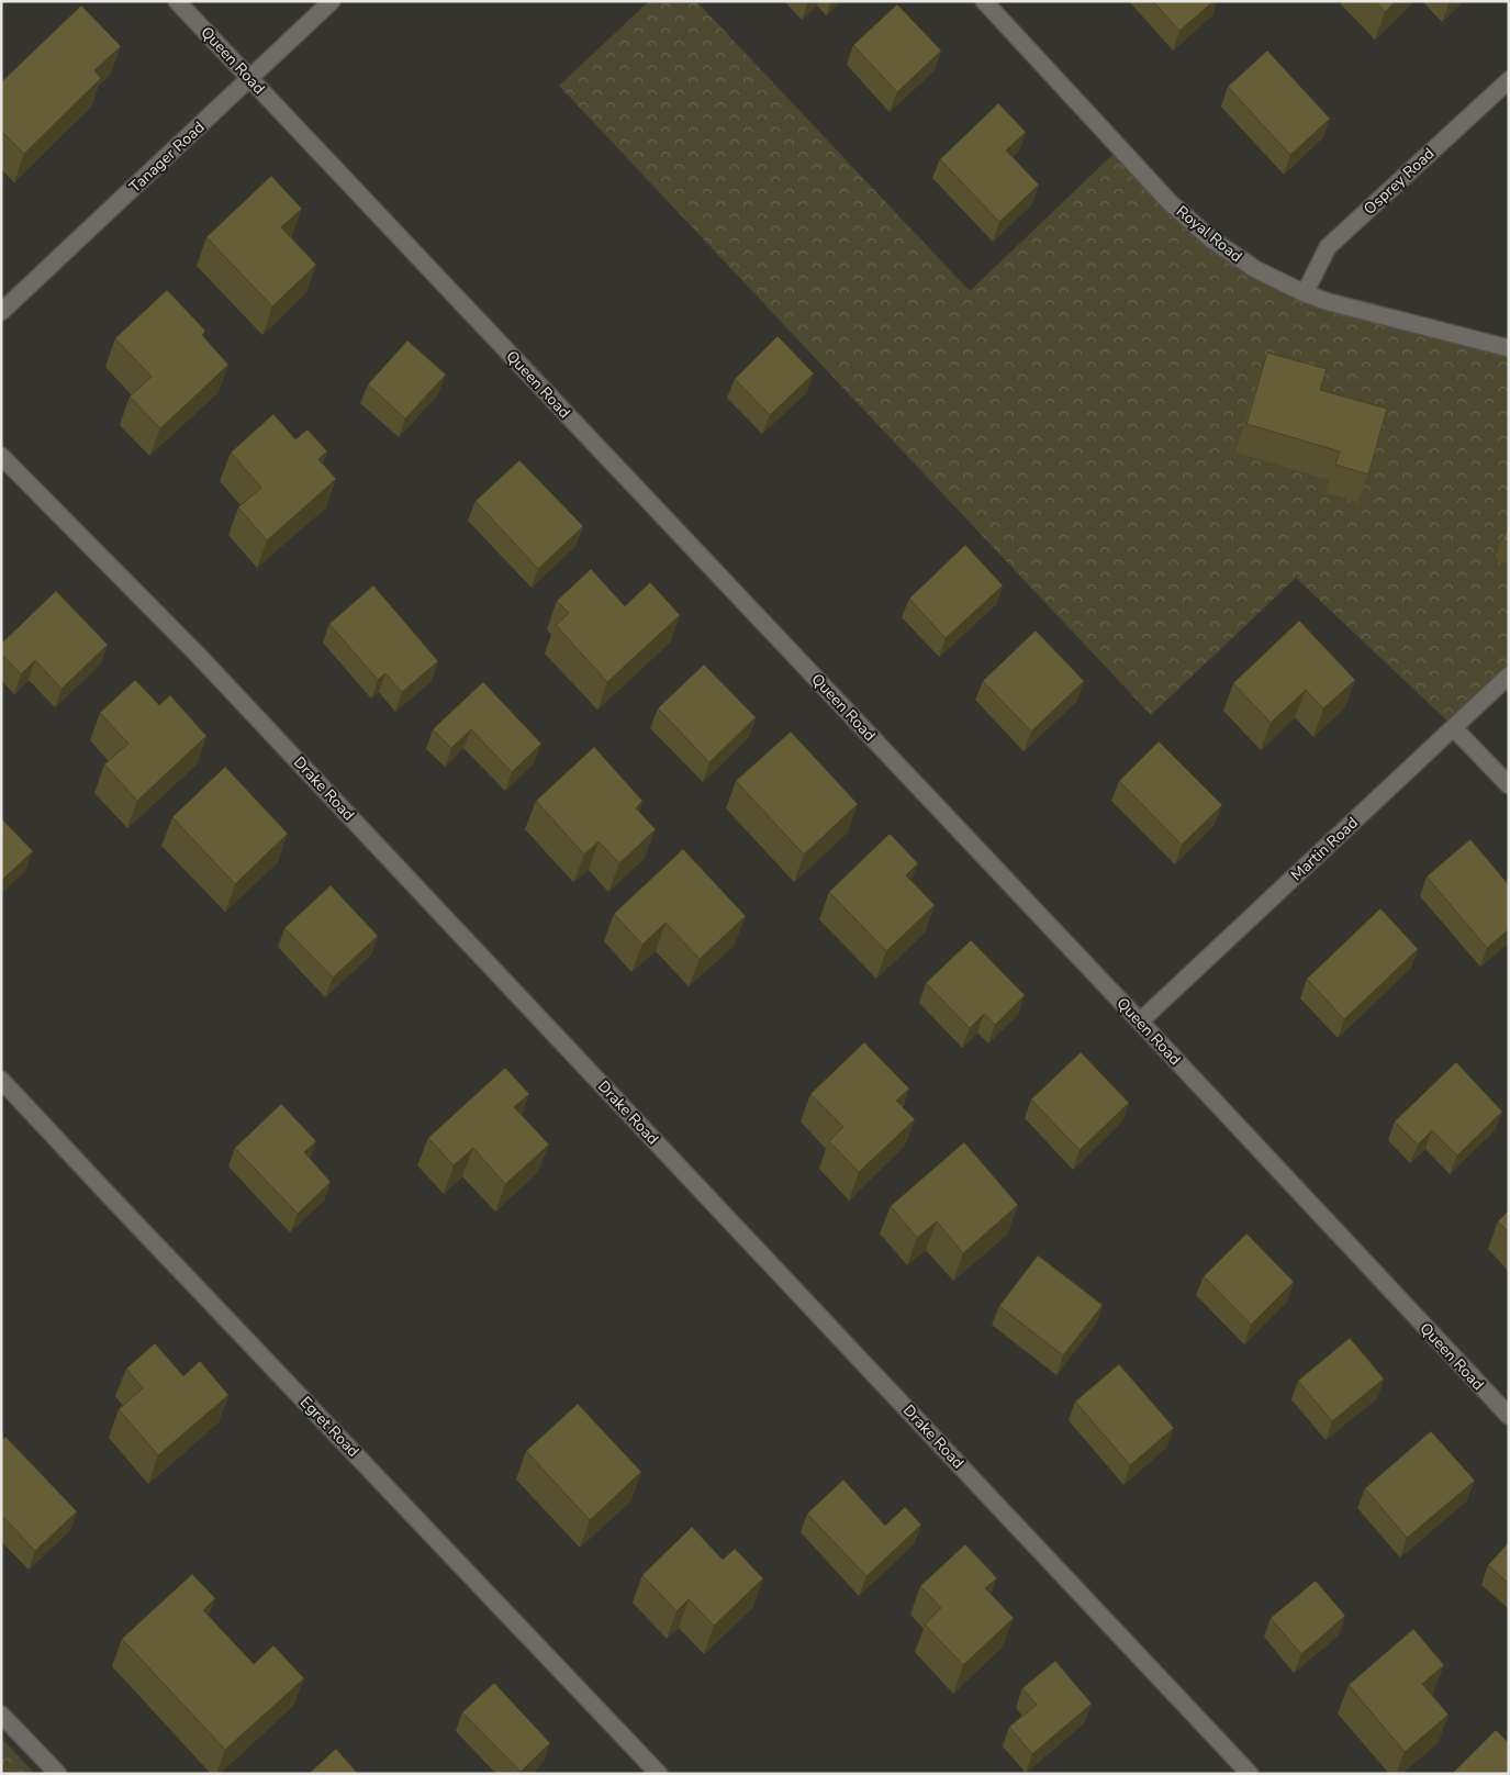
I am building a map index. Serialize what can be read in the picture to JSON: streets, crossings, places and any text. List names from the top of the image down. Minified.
{"streets":{"street":["Queen Road","Tanager Road","Osprey Road","Royal Road","Drake Road","Martin Road","Egret Road"]},"crossings":[["Queen Road","Tanager Road"],["Queen Road","Martin Road"],["Osprey Road","Royal Road"]]}
